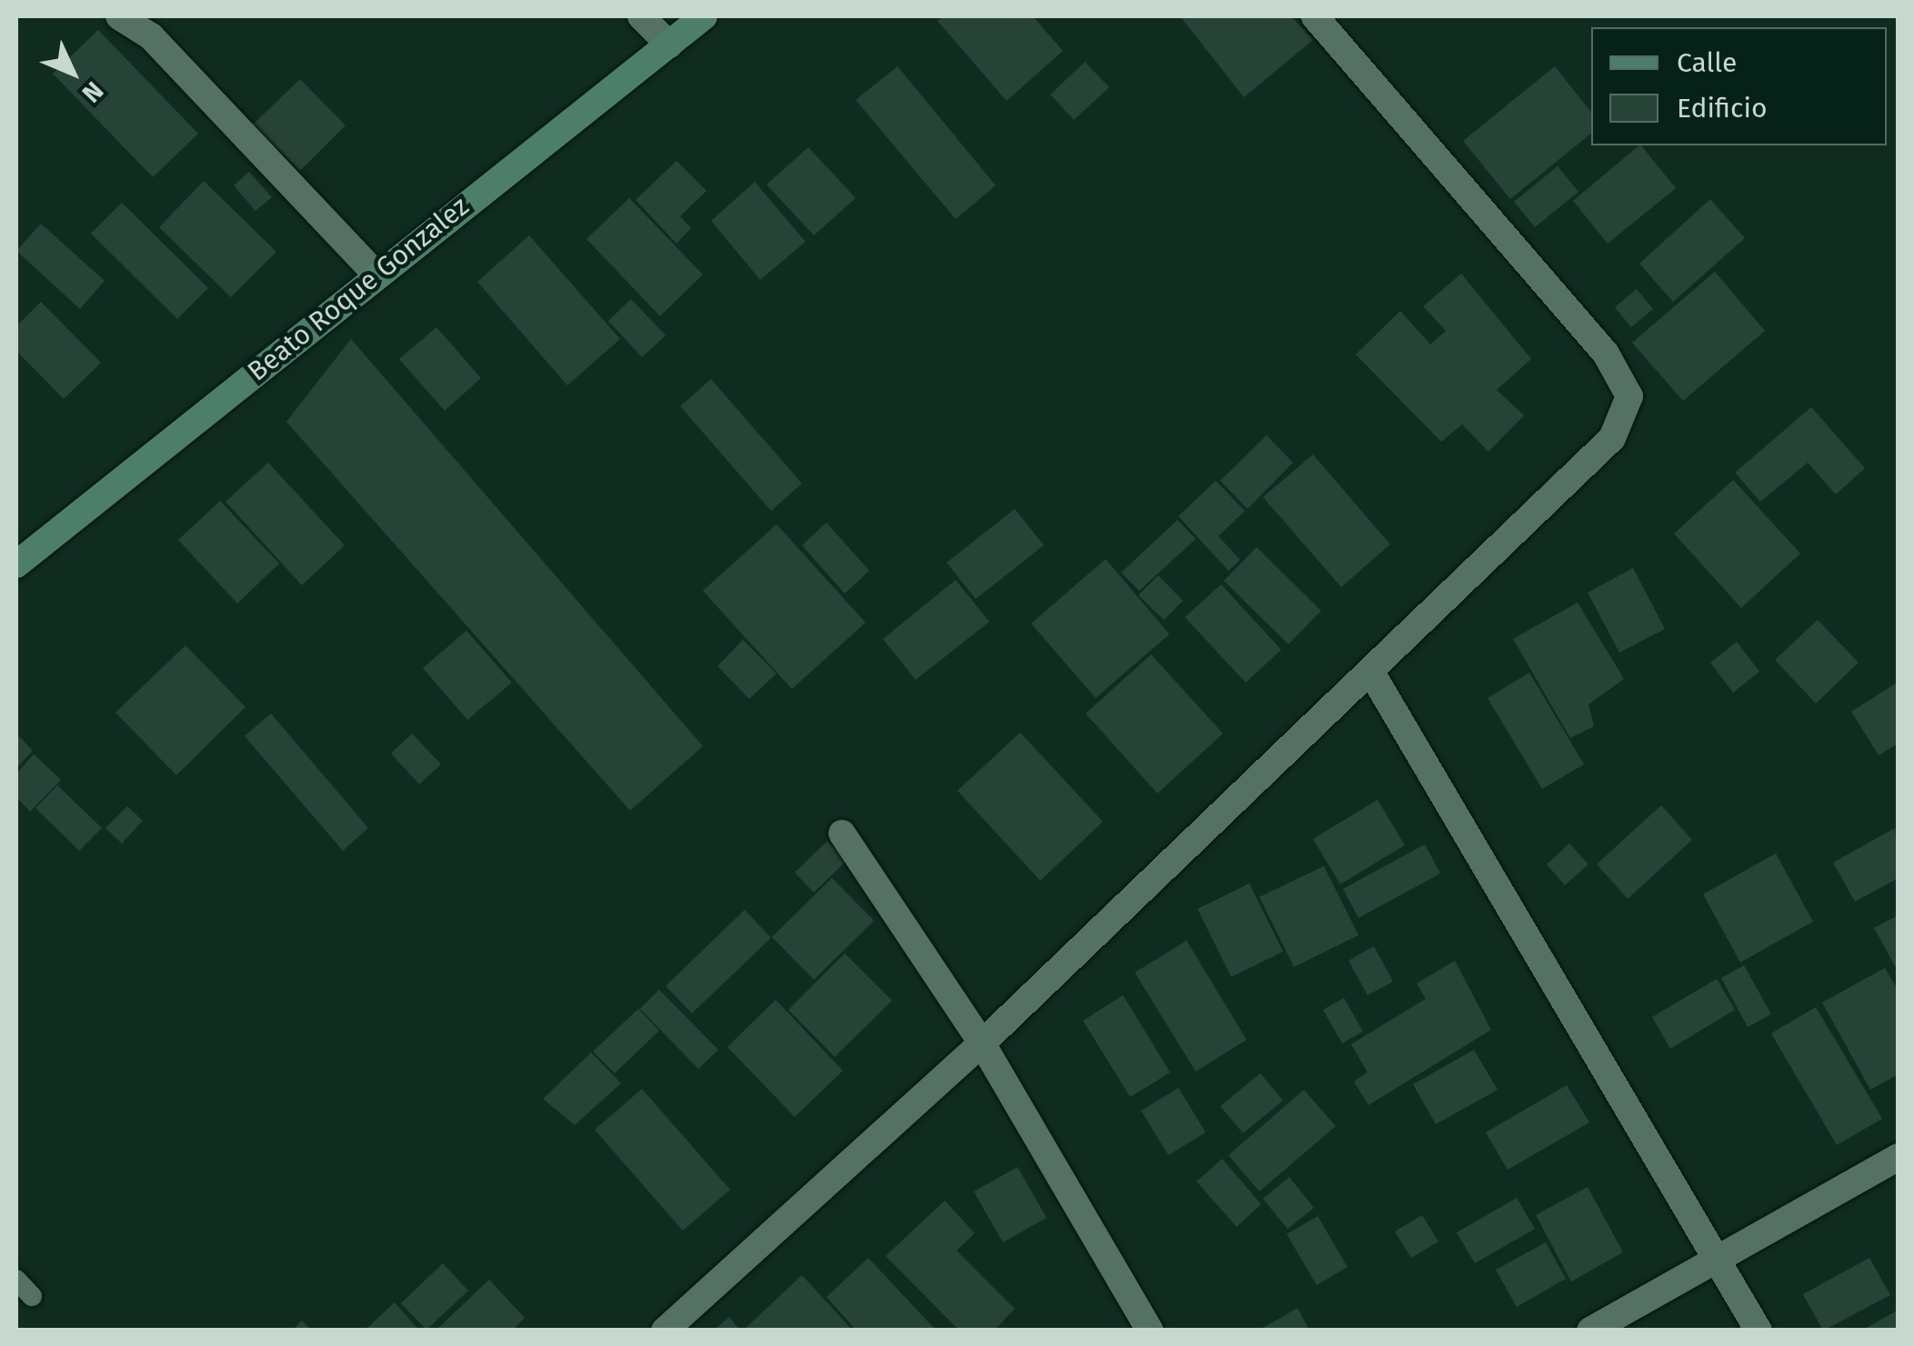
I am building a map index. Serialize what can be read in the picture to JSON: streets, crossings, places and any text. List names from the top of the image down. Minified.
{"streets":{"street":["Beato Roque Gonzalez"]},"legend":["Calle","Edificio"],"north":"bottom right"}
